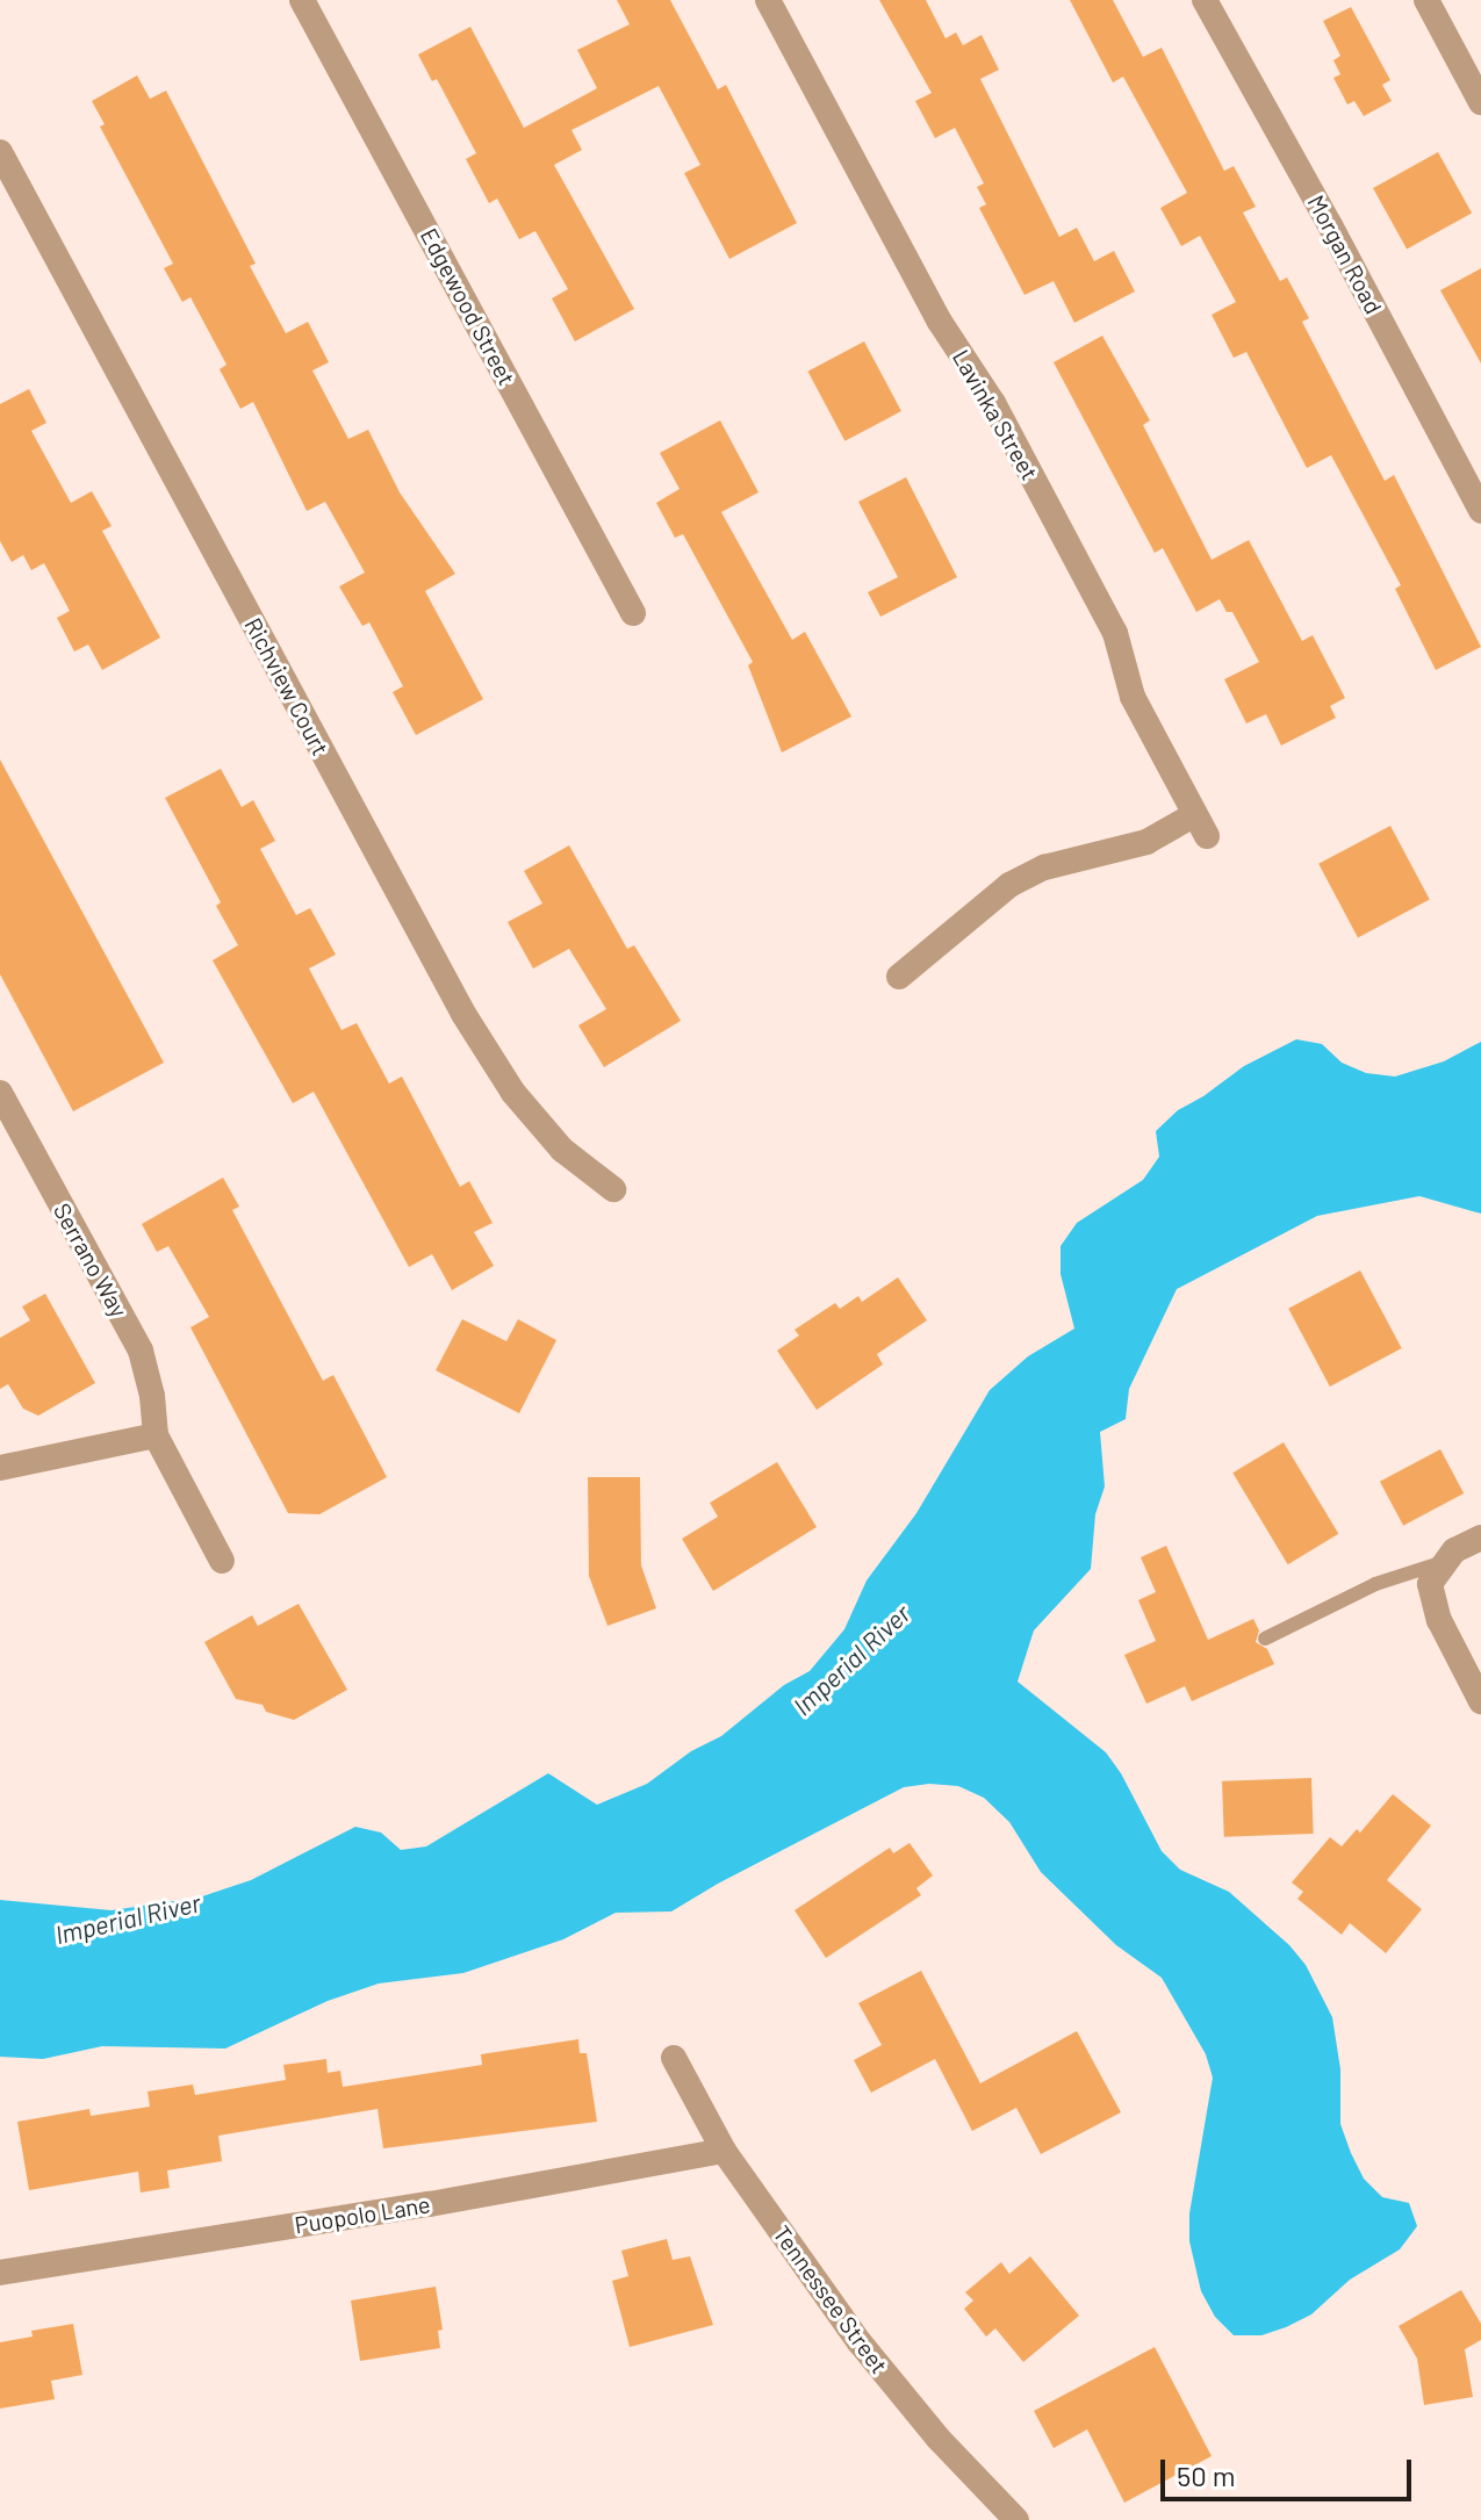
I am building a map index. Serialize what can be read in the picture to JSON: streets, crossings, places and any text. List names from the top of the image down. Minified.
{"streets":{"street":["Morgan Road","Edgewood Street","Lavinka Street","Richview Court","Serrano Way","Puopolo Lane","Tennessee Street"]},"crossings":[["Puopolo Lane","Tennessee Street"]],"water":["Imperial River"],"scale_bar":"50 m"}
